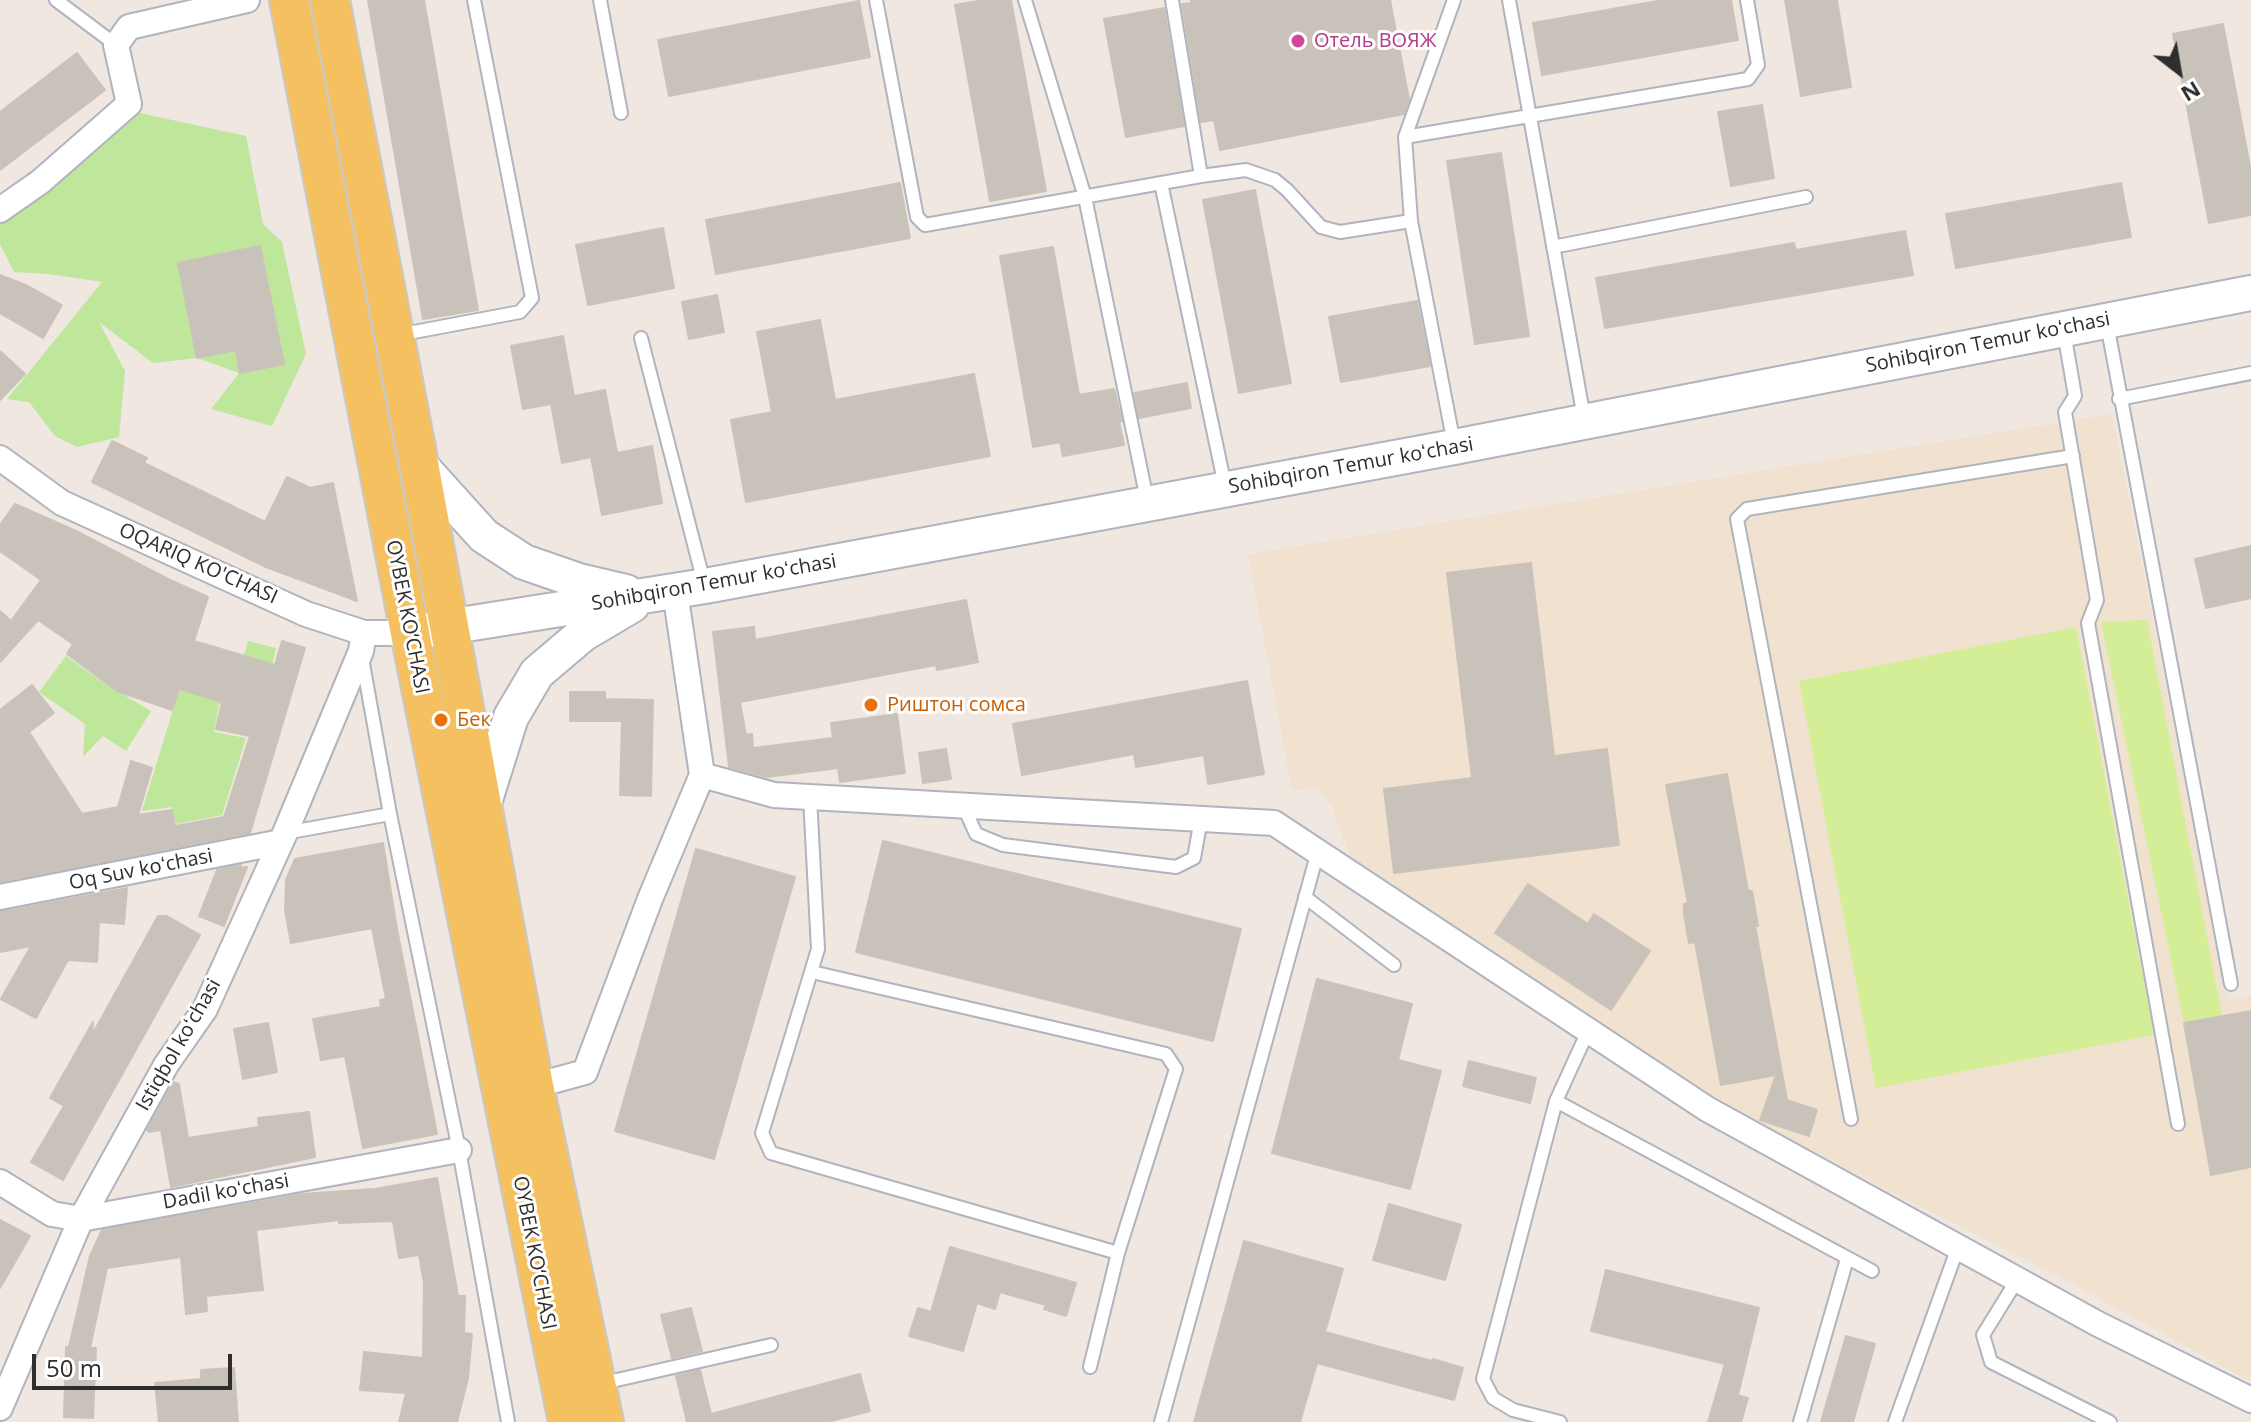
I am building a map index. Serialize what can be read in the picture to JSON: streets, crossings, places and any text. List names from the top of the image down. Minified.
{"streets":{"main road":["Sohibqiron Temur koʻchasi","OYBEK KO‘CHASI"],"street":["OQARIQ KO'CHASI","Oq Suv koʻchasi","Istiqbol koʻchasi","Dadil koʻchasi"]},"crossings":[["Sohibqiron Temur koʻchasi","OQARIQ KO'CHASI"],["Sohibqiron Temur koʻchasi","OYBEK KO‘CHASI"],["OQARIQ KO'CHASI","OYBEK KO‘CHASI"],["OQARIQ KO'CHASI","Istiqbol koʻchasi"],["Oq Suv koʻchasi","Istiqbol koʻchasi"],["Istiqbol koʻchasi","Dadil koʻchasi"]],"places":["Отель ВОЯЖ","Риштон сомса","Бек"],"scale_bar":"50 m","north":"bottom right"}
